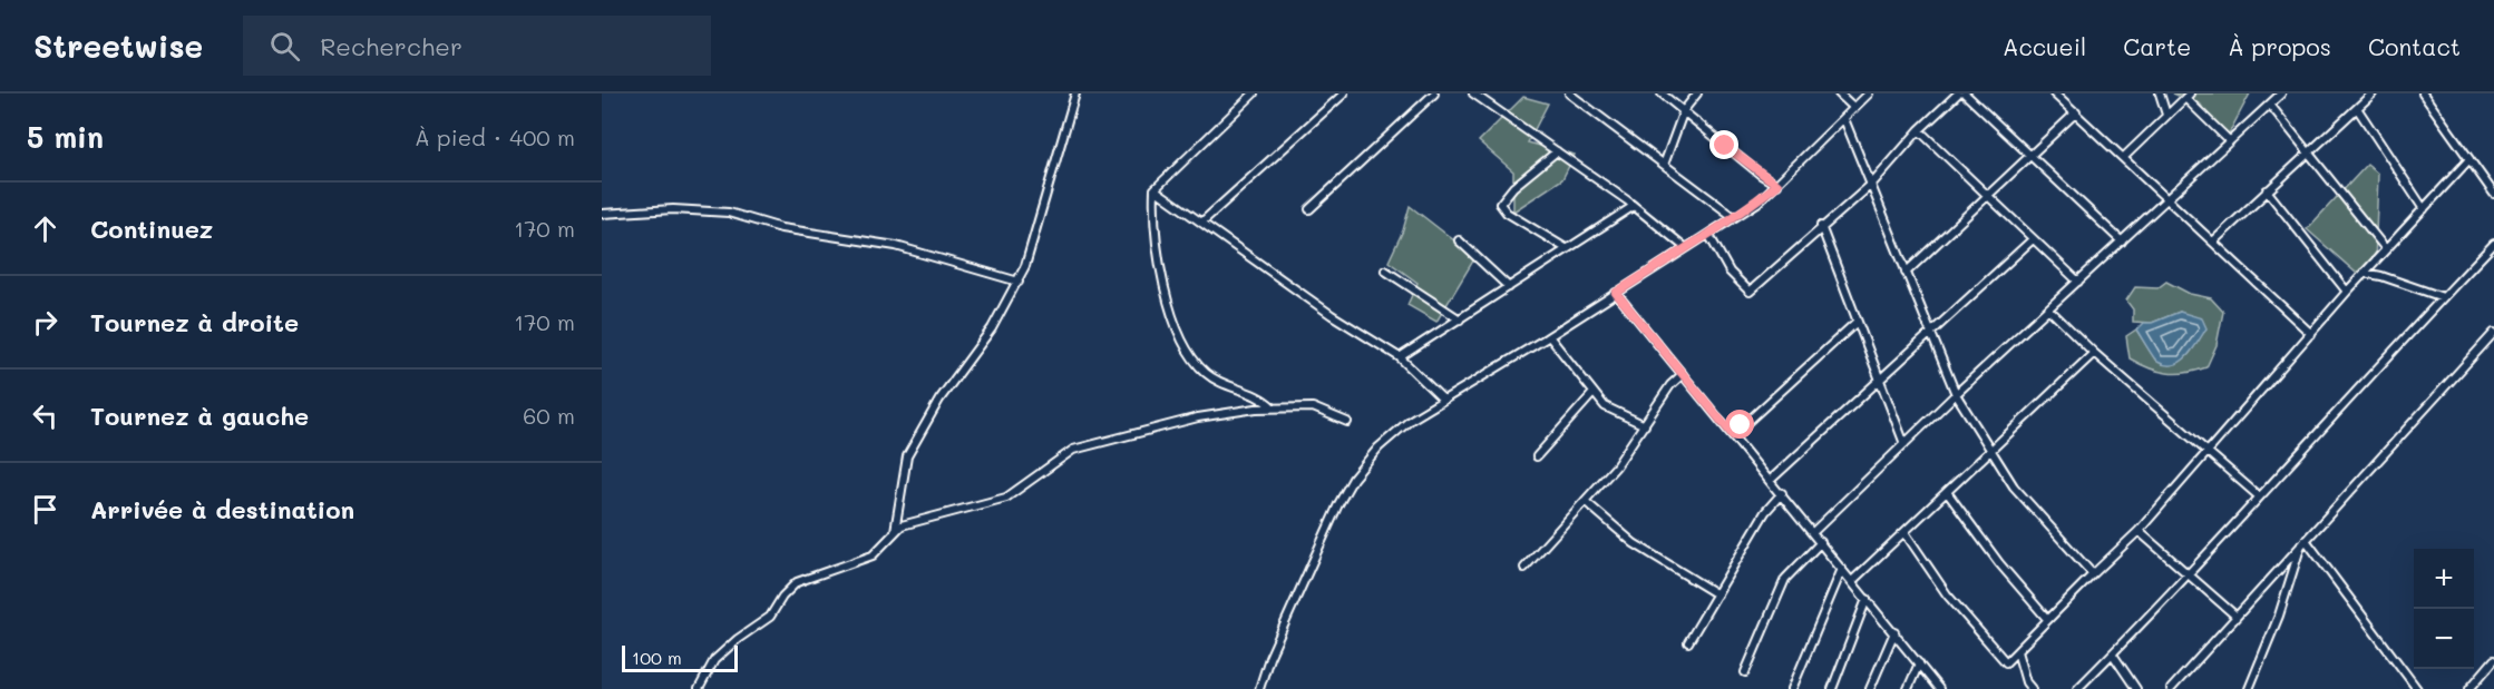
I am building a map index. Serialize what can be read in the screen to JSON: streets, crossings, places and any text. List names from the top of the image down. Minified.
{"scale_bar":"100 m","page":{"header":"Streetwise","search":"Rechercher","nav":["Accueil","Carte","À propos","Contact"],"heading":["5 min","À pied · 400 m"],"list":[["Continuez","170 m"],["Tournez à droite","170 m"],["Tournez à gauche","60 m"],"Arrivée à destination"],"map_buttons":["+","−"],"scale":"100 m"}}
